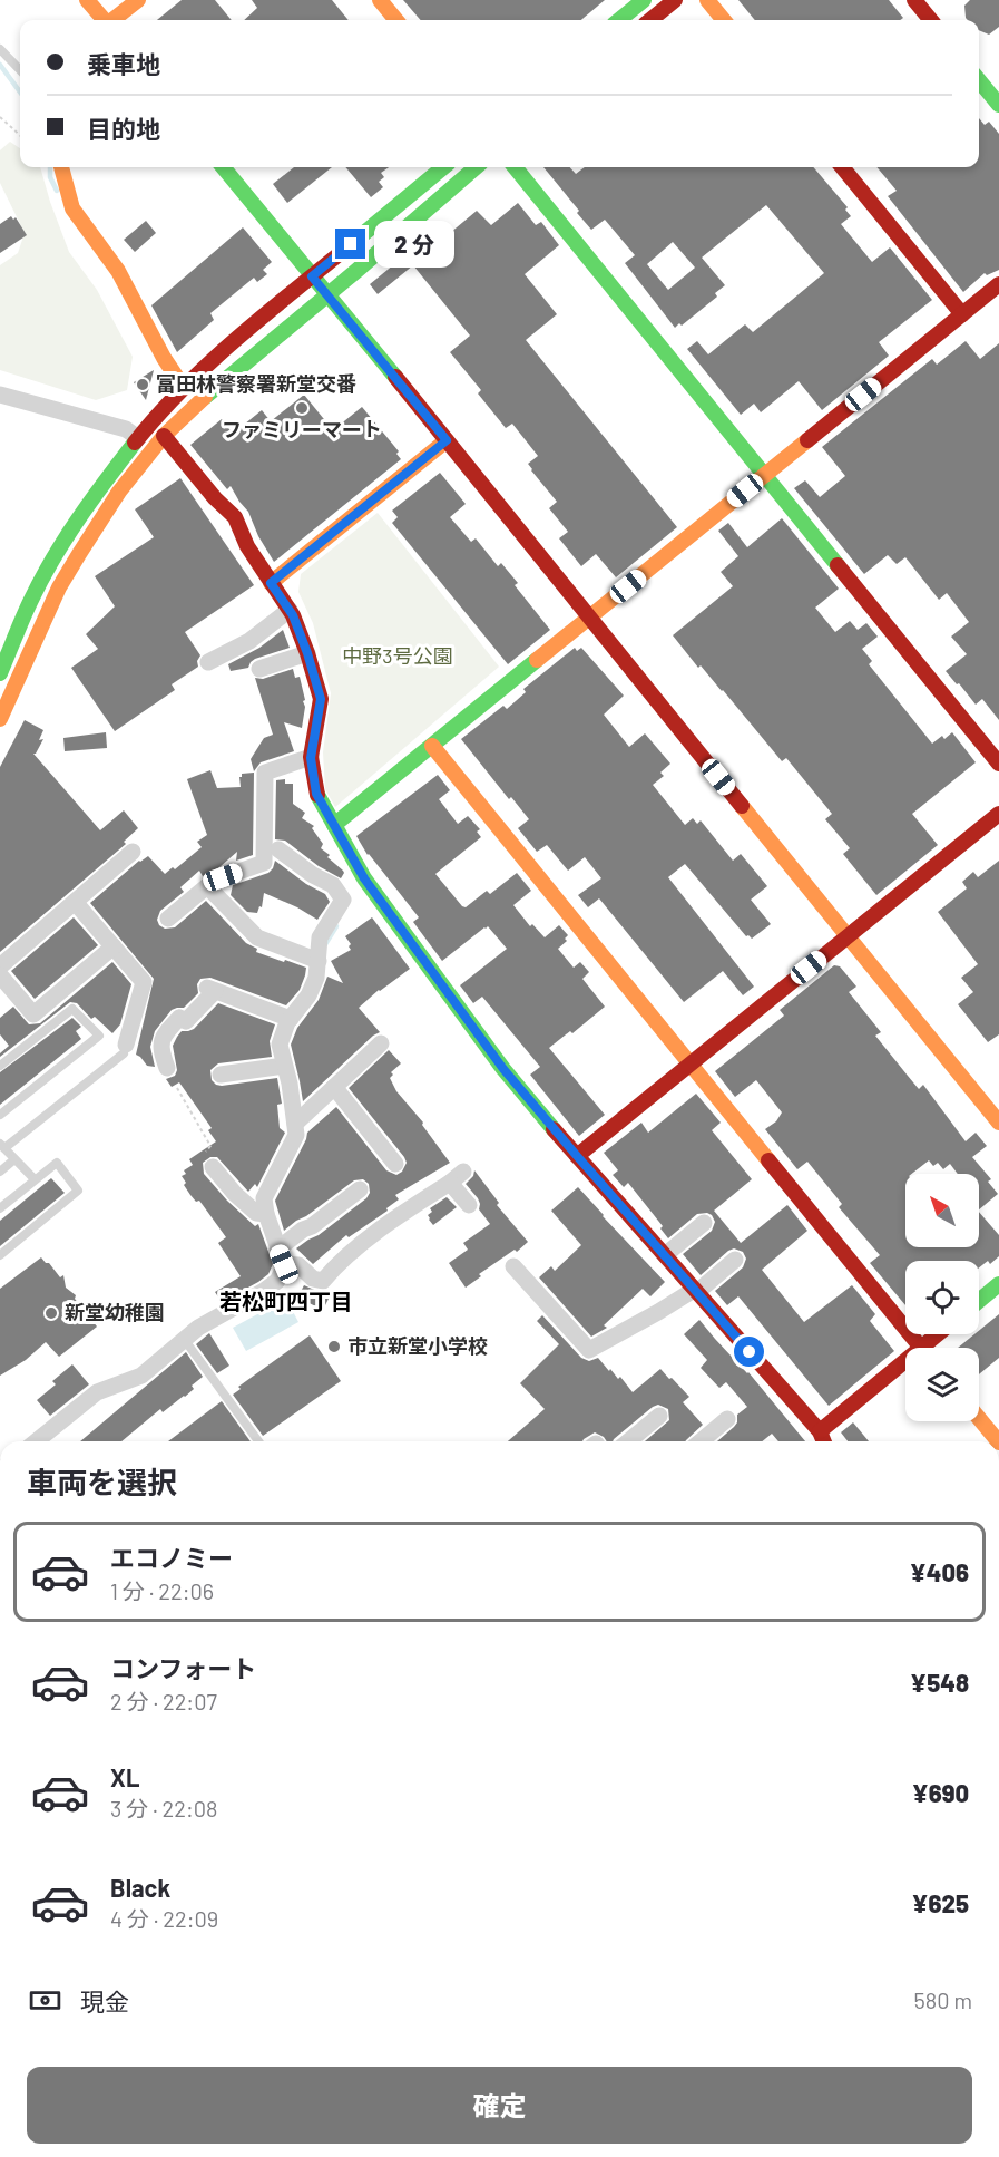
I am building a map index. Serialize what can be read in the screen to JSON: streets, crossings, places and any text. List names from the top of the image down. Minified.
{"districts":["若松町四丁目"],"parks":["中野3号公園"],"places":["富田林警察署新堂交番","ファミリーマート","新堂幼稚園","市立新堂小学校"],"north":"top left","page":{"banner":["乗車地","目的地"],"bubble":"2 分","heading":"車両を選択","list":[{"name":"エコノミー","note":"1 分 · 22:06","value":"¥406"},{"name":"コンフォート","note":"2 分 · 22:07","value":"¥548"},{"name":"XL","note":"3 分 · 22:08","value":"¥690"},{"name":"Black","note":"4 分 · 22:09","value":"¥625"}],"pay":["現金","580 m"],"buttons":"確定"}}
